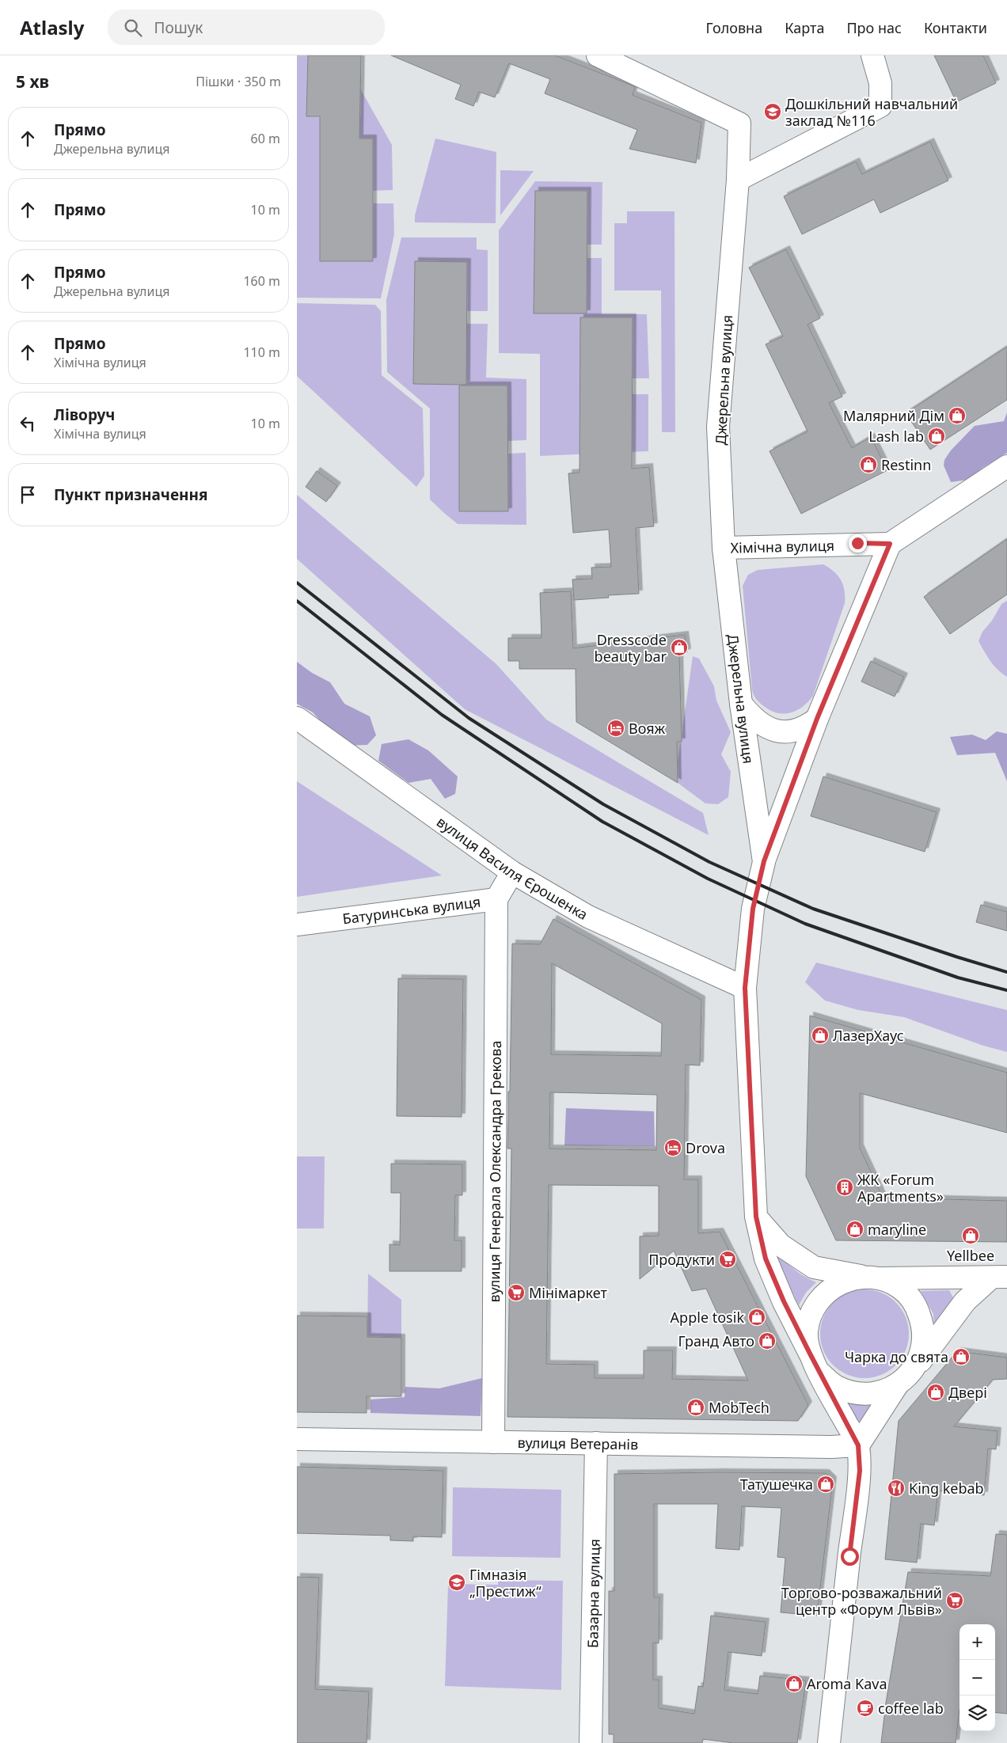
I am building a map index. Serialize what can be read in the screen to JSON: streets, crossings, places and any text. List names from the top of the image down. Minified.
{"streets":{"street":["Джерельна вулиця","Хімічна вулиця","вулиця Василя Єрошенка","Батуринська вулиця","вулиця Генерала Олександра Грекова","вулиця Ветеранів","Базарна вулиця"]},"crossings":[["Джерельна вулиця","Хімічна вулиця"],["Джерельна вулиця","вулиця Василя Єрошенка"],["вулиця Василя Єрошенка","Батуринська вулиця"],["Батуринська вулиця","вулиця Генерала Олександра Грекова"],["вулиця Генерала Олександра Грекова","вулиця Ветеранів"],["вулиця Ветеранів","Базарна вулиця"]],"places":{"school or university":["Дошкільний навчальний заклад №116","Гімназія „Престиж“"],"shop":["Малярний Дім","Lash lab","Restinn","Dresscode beauty bar","ЛазерХаус","maryline","Yellbee","Apple tosik","Гранд Авто","Чарка до свята","Двері","MobTech","Татушечка","Aroma Kava"],"hotel":["Вояж","Drova"],"building":["ЖК «Forum Apartments»"],"supermarket":["Продукти","Мінімаркет","Торгово-розважальний центр «Форум Львів»"],"restaurant":["King kebab"],"cafe":["coffee lab"]},"page":{"header":"Atlasly","search":"Пошук","nav":["Головна","Карта","Про нас","Контакти"],"heading":["5 хв","Пішки · 350 m"],"list":[["Прямо","Джерельна вулиця","60 m"],["Прямо","10 m"],["Прямо","Джерельна вулиця","160 m"],["Прямо","Хімічна вулиця","110 m"],["Ліворуч","Хімічна вулиця","10 m"],"Пункт призначення"],"map_buttons":["+","−"]}}
